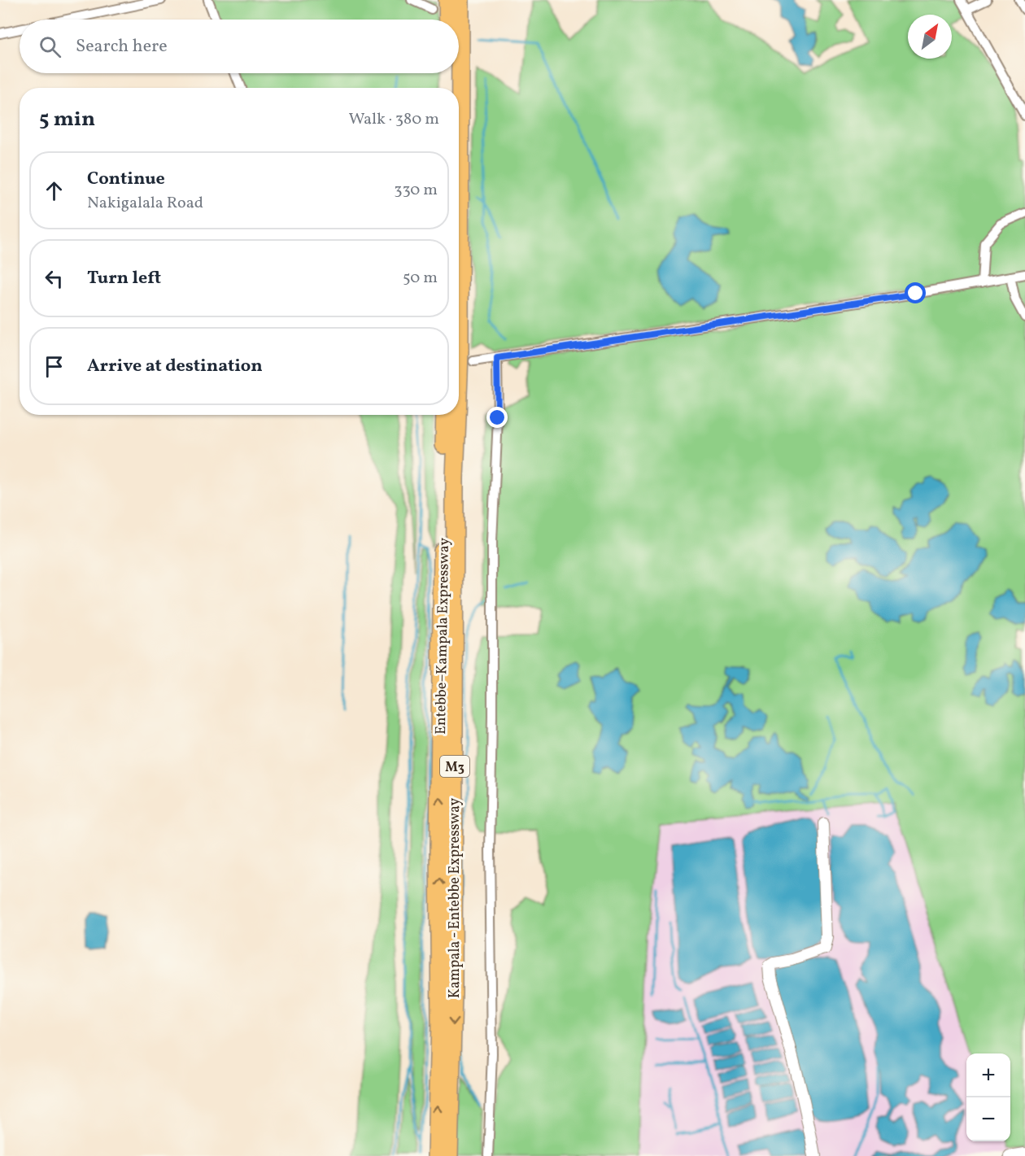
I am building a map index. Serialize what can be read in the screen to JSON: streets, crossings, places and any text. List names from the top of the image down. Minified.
{"streets":{"highway":["Entebbe–Kampala Expressway","M3","Kampala - Entebbe Expressway"]},"one_way":["Entebbe–Kampala Expressway","Kampala - Entebbe Expressway"],"north":"top right","page":{"search":"Search here","heading":["5 min","Walk · 380 m"],"list":[["Continue","Nakigalala Road","330 m"],["Turn left","50 m"],"Arrive at destination"],"map_buttons":["+","−"]}}
